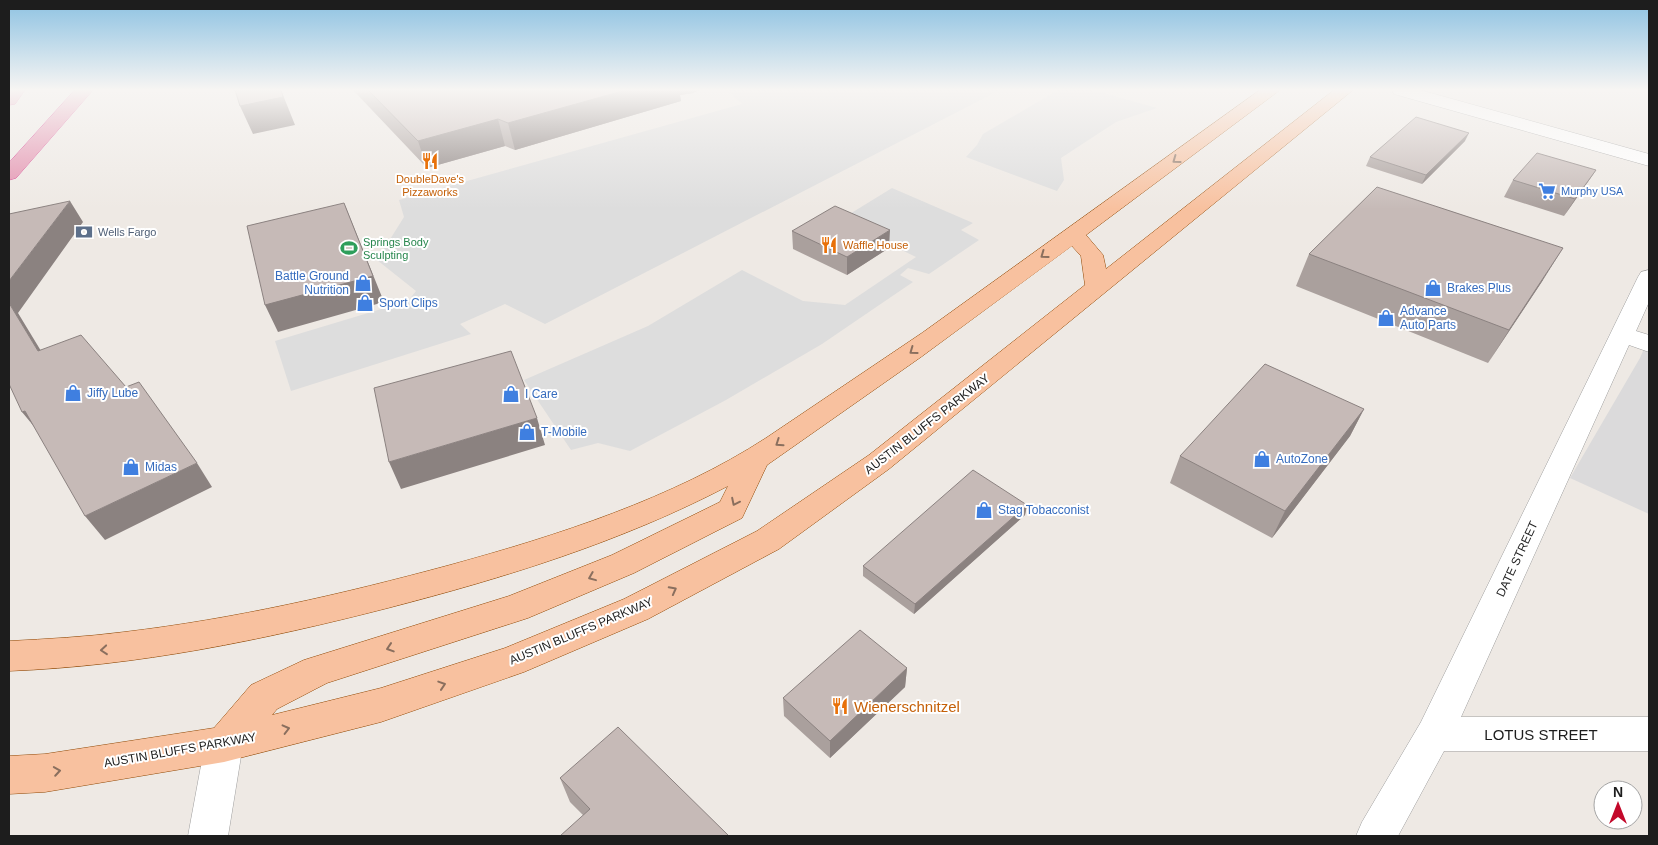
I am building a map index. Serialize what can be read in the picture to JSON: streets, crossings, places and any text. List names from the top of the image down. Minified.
{"streets":{"main road":["AUSTIN BLUFFS PARKWAY"],"street":["DATE STREET","LOTUS STREET"]},"crossings":[["DATE STREET","LOTUS STREET"]],"places":{"restaurant":["DoubleDave's Pizzaworks","Waffle House","Wienerschnitzel"],"supermarket":["Murphy USA"],"bank":["Wells Fargo"],"sports":["Springs Body Sculpting"],"shop":["Battle Ground Nutrition","Brakes Plus","Sport Clips","Advance Auto Parts","Jiffy Lube","I Care","T-Mobile","AutoZone","Midas","Stag Tobacconist"]},"north":"top"}
